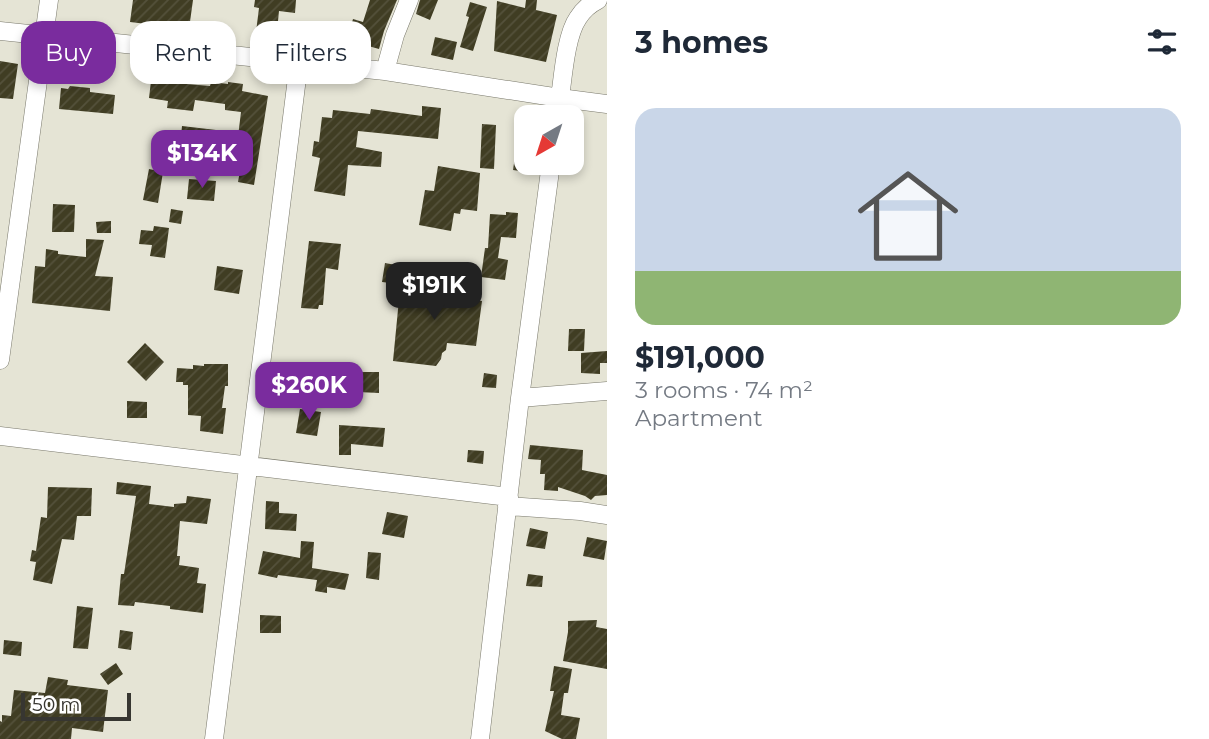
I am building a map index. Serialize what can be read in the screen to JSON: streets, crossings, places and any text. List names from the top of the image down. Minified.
{"scale_bar":"50 m","north":"bottom left","page":{"heading":"3 homes","chip":["Buy","Rent","Filters"],"list":[{"name":"$191,000","note":"3 rooms · 74 m² · Apartment"}],"price":["$134K","$191K","$260K"],"scale":"50 m"}}
